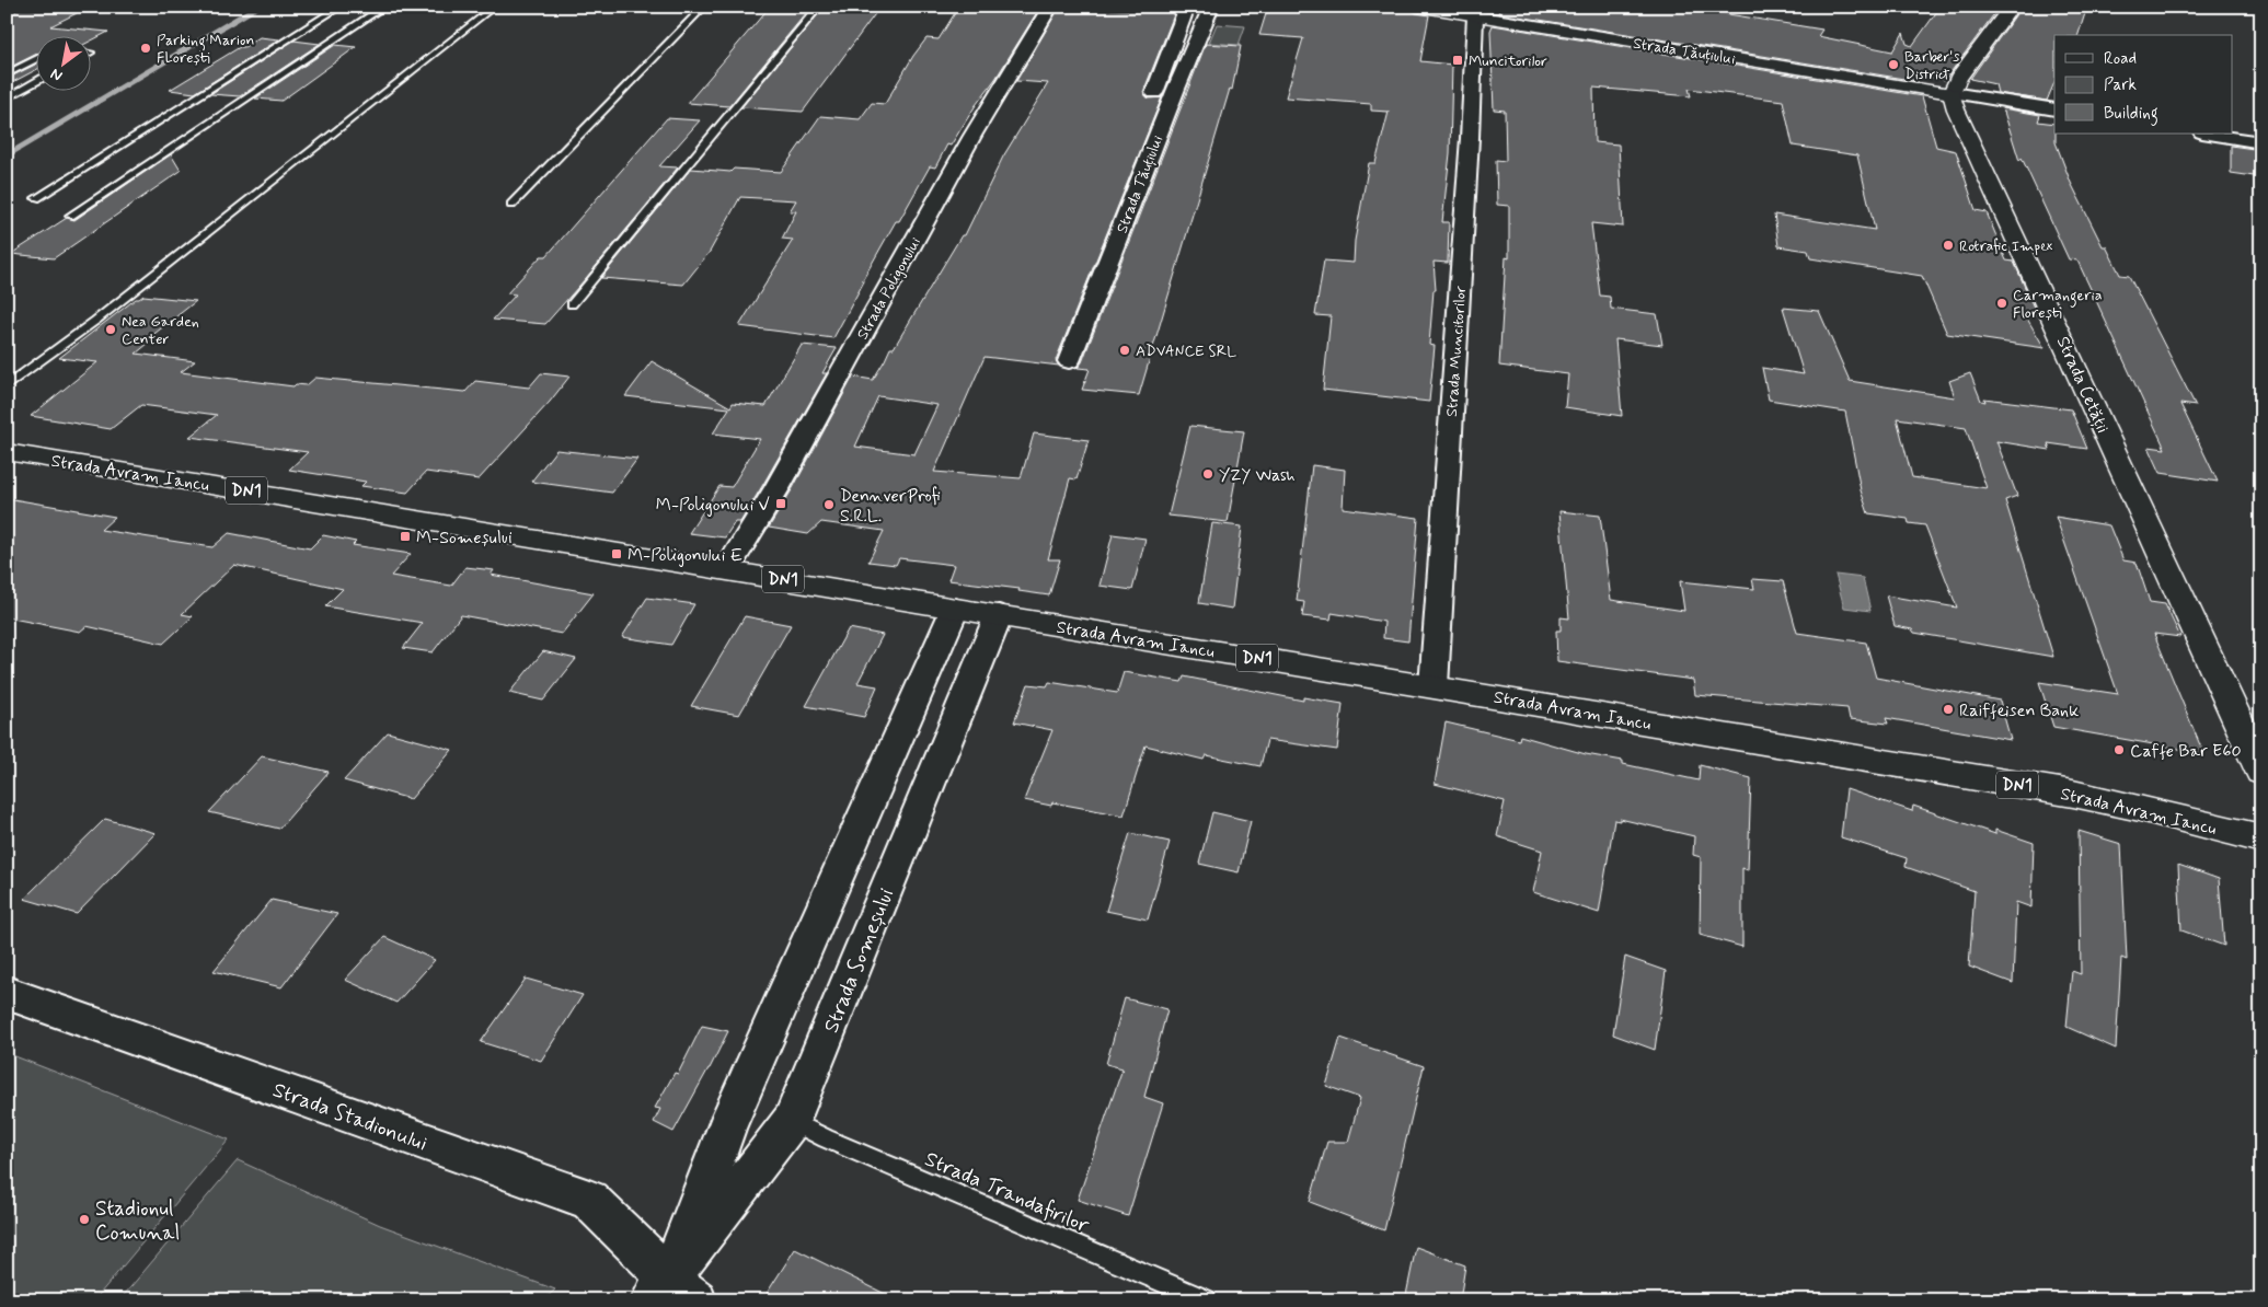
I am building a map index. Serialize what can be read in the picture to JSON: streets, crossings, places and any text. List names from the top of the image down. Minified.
{"streets":{"main road":["Strada Tăuțiului","Strada Cetății","Strada Avram Iancu","DN1"],"street":["Strada Poligonului","Strada Muncitorilor","Strada Someșului","Strada Stadionului"],"lane":["Strada Trandafirilor"]},"crossings":[["Strada Tăuțiului","Strada Muncitorilor"],["Strada Tăuțiului","Strada Cetății"],["Strada Poligonului","Strada Avram Iancu"],["Strada Muncitorilor","Strada Avram Iancu"],["Strada Avram Iancu","Strada Someșului"],["Strada Someșului","Strada Stadionului"],["Strada Someșului","Strada Trandafirilor"]],"places":{"other":["Parking Marion FLorești","Barber's District","Rotrafic Impex","Carmangeria Florești","Nea Garden Center","ADVANCE SRL","YZY Wash","DennverProfi S.R.L.","Raiffeisen Bank","Caffe Bar E60","Stadionul Comunal"],"transit":["Muncitorilor","M-Poligonului V","M-Someșului","M-Poligonului E"]},"legend":["Road","Park","Building"],"north":"bottom left"}
